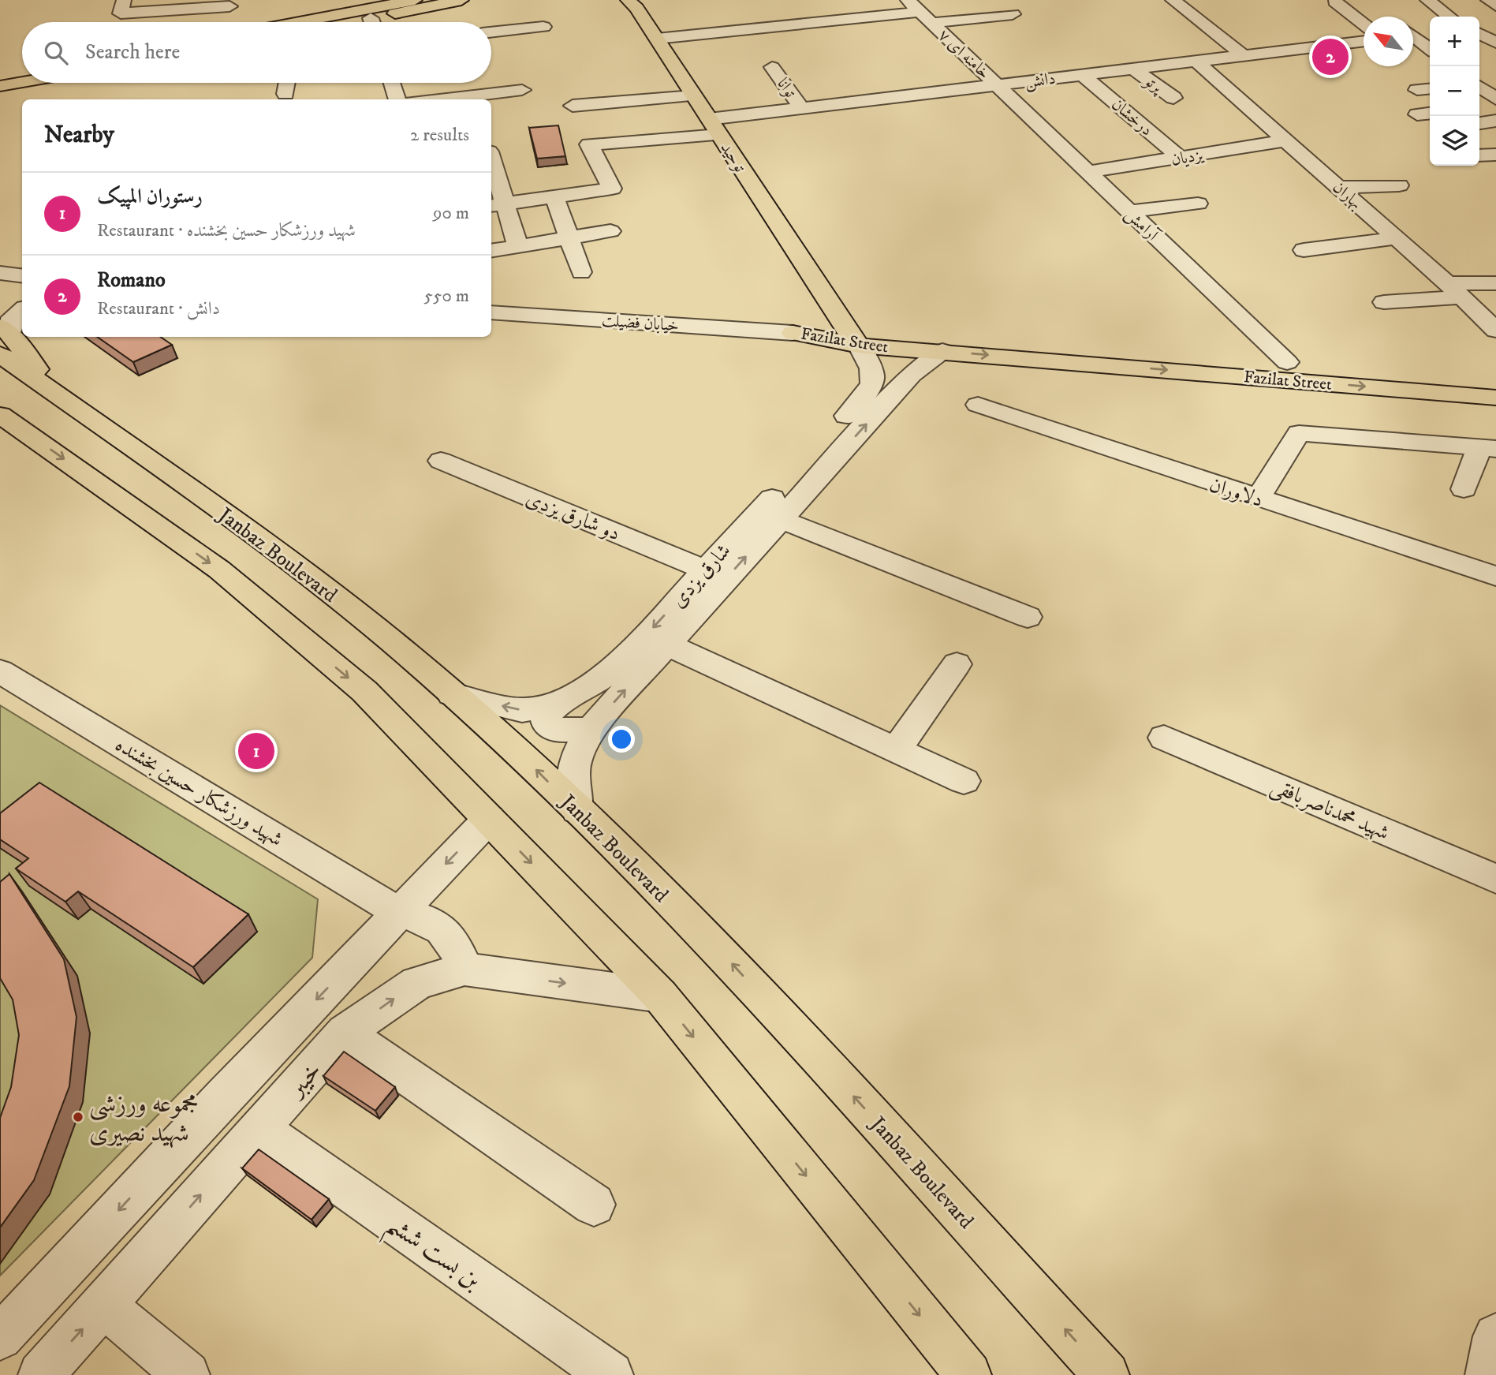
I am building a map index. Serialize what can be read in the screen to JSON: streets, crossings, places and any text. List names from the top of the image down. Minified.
{"streets":{"main road":["توحید","Fazilat Street","Janbaz Boulevard"],"street":["خامنه ای ۷","دانش","پرتو","توانا","درخشان","یزدیان","بهاران","آرامش","خیابان فضیلت","دلاوران","دو شارق یزدی","شارق یزدی","شهید ورزشکار حسین بخشنده","شهید محمدناصربافقی","خیبر","بن بست ششم"]},"crossings":[["خامنه ای ۷","دانش"],["خامنه ای ۷","آرامش"],["دانش","پرتو"],["دانش","توانا"],["دانش","درخشان"],["دانش","توحید"],["دانش","بهاران"],["دانش","آرامش"],["درخشان","یزدیان"],["توحید","Fazilat Street"],["یزدیان","بهاران"],["یزدیان","آرامش"],["آرامش","Fazilat Street"],["خیابان فضیلت","Fazilat Street"],["دو شارق یزدی","شارق یزدی"],["Janbaz Boulevard","شارق یزدی"],["شهید ورزشکار حسین بخشنده","خیبر"],["خیبر","بن بست ششم"]],"places":["مجموعه ورزشی شهید نصیری"],"north":"top left","page":{"map_buttons":["+","−"],"search":"Search here","pins":["2","1"],"heading":["Nearby","2 results"],"list":[{"mark":"1","name":"رستوران المپیک","note":"Restaurant · شهید ورزشکار حسین بخشنده","value":"90 m"},{"mark":"2","name":"Romano","note":"Restaurant · دانش","value":"550 m"}]}}
